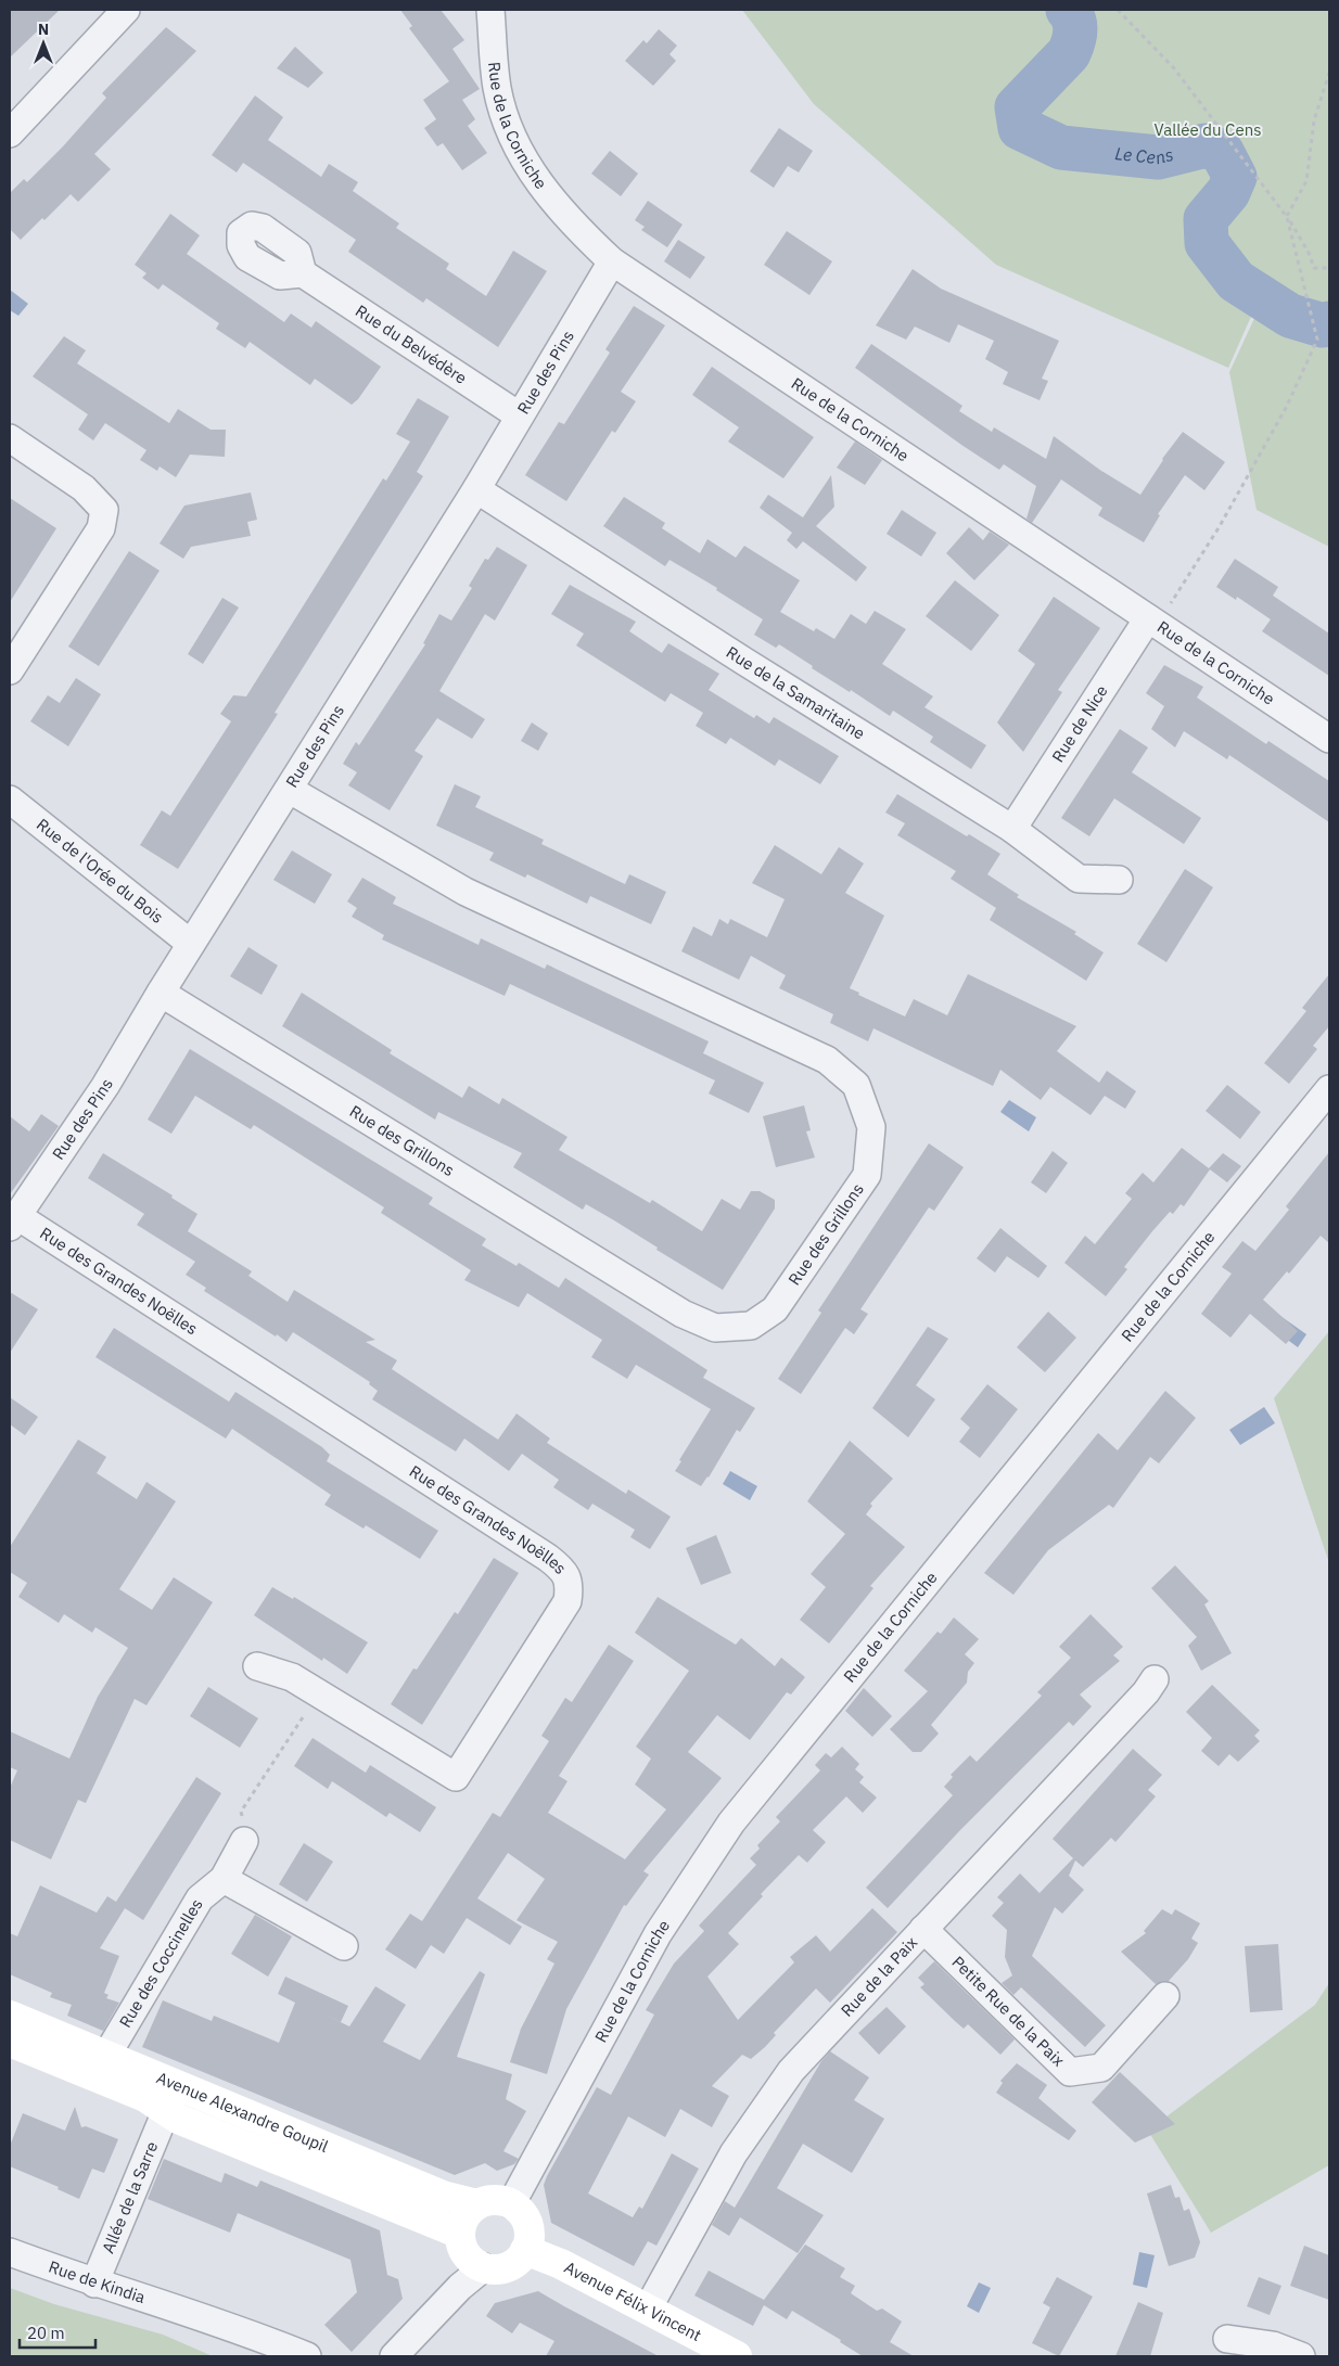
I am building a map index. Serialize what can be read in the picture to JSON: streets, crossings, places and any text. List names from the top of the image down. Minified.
{"streets":{"street":["Rue de la Corniche","Rue du Belvédère","Rue des Pins","Rue de la Samaritaine","Rue de Nice","Rue de l'Orée du Bois","Rue des Grillons","Rue des Grandes Noëlles","Rue des Coccinelles","Rue de la Paix","Petite Rue de la Paix","Avenue Alexandre Goupil","Allée de la Sarre","Rue de Kindia","Avenue Félix Vincent"]},"crossings":[["Rue de la Corniche","Rue des Pins"],["Rue de la Corniche","Rue de Nice"],["Rue de la Corniche","Avenue Alexandre Goupil"],["Rue de la Corniche","Avenue Félix Vincent"],["Rue du Belvédère","Rue des Pins"],["Rue des Pins","Rue de la Samaritaine"],["Rue des Pins","Rue de l'Orée du Bois"],["Rue des Pins","Rue des Grillons"],["Rue des Pins","Rue des Grandes Noëlles"],["Rue de la Samaritaine","Rue de Nice"],["Rue des Coccinelles","Avenue Alexandre Goupil"],["Rue de la Paix","Petite Rue de la Paix"],["Rue de la Paix","Avenue Félix Vincent"],["Avenue Alexandre Goupil","Allée de la Sarre"],["Avenue Alexandre Goupil","Avenue Félix Vincent"],["Allée de la Sarre","Rue de Kindia"]],"water":["Le Cens"],"parks":["Vallée du Cens"],"scale_bar":"20 m","north":"top"}
